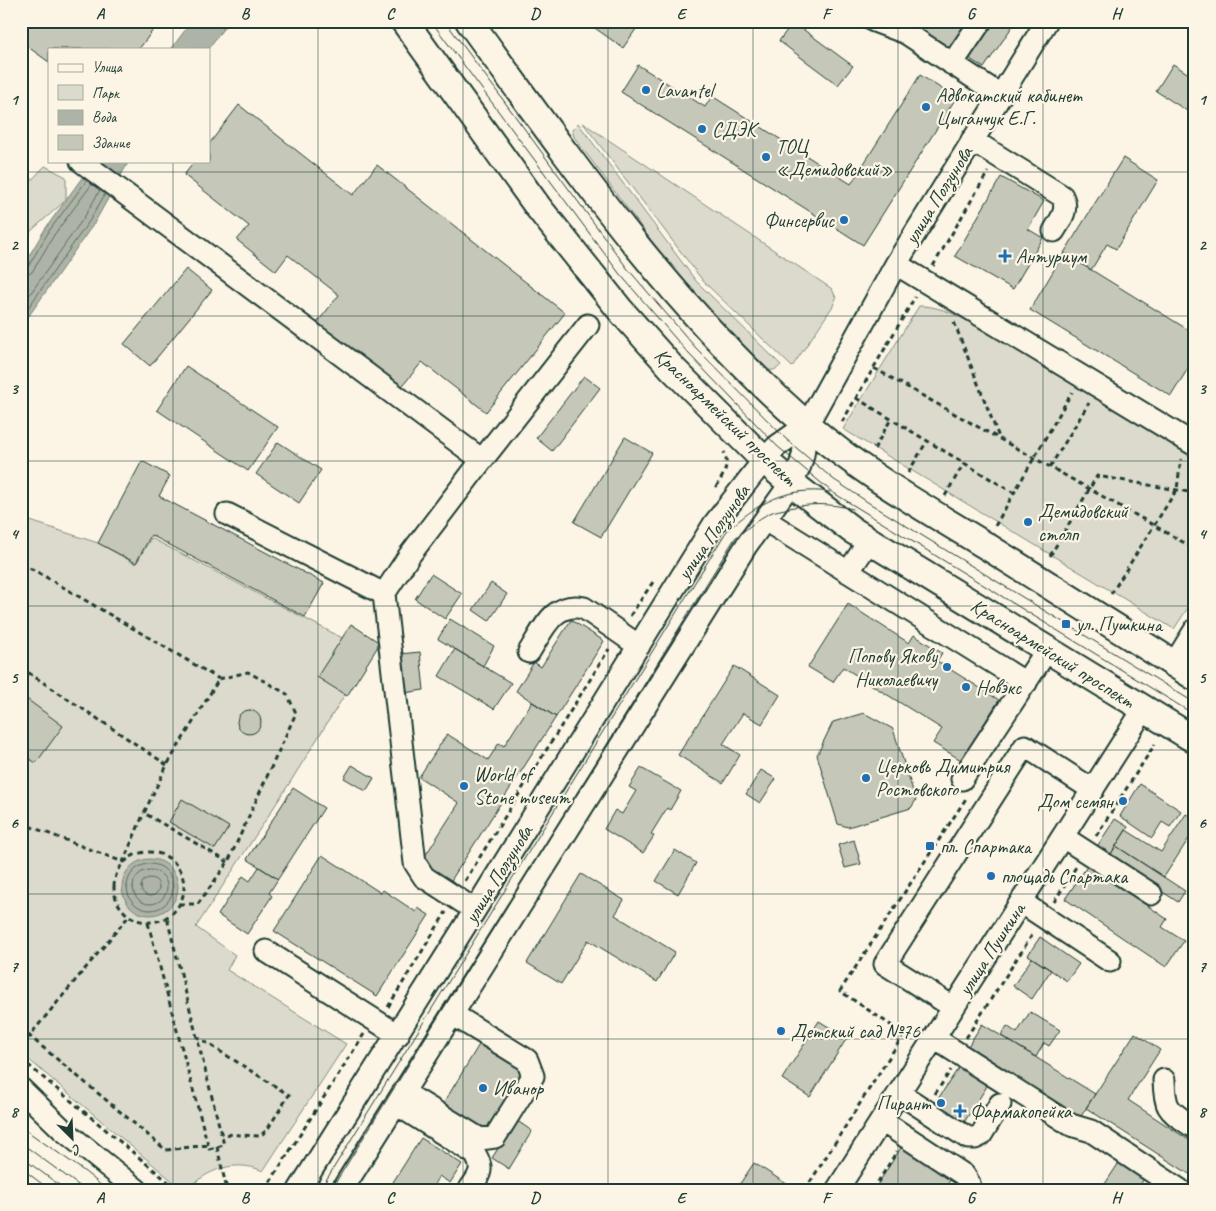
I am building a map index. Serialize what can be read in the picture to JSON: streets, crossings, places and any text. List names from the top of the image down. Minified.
{"streets":{"main road":["Красноармейский проспект"],"street":["улица Ползунова","улица Пушкина"]},"crossings":[["улица Ползунова","Красноармейский проспект"],["Красноармейский проспект","улица Пушкина"]],"places":{"other":["Lavantel","Адвокатский кабинет Цыганчук Е.Г.","СДЭК","ТОЦ «Демидовский»","Финсервис","Демидовский столп","Попову Якову Николаевичу","Новэкс","Церковь Димитрия Ростовского","World of Stone museum","Дом семян","площадь Спартака","Детский сад №76","Иванор","Пирант"],"health":["Антуриум","Фармакопейка"],"transit":["ул. Пушкина","пл. Спартака"]},"legend":["Улица","Парк","Вода","Здание"],"north":"bottom right","grid":{"columns":["A","B","C","D","E","F","G","H"],"rows":["1","2","3","4","5","6","7","8"]}}
